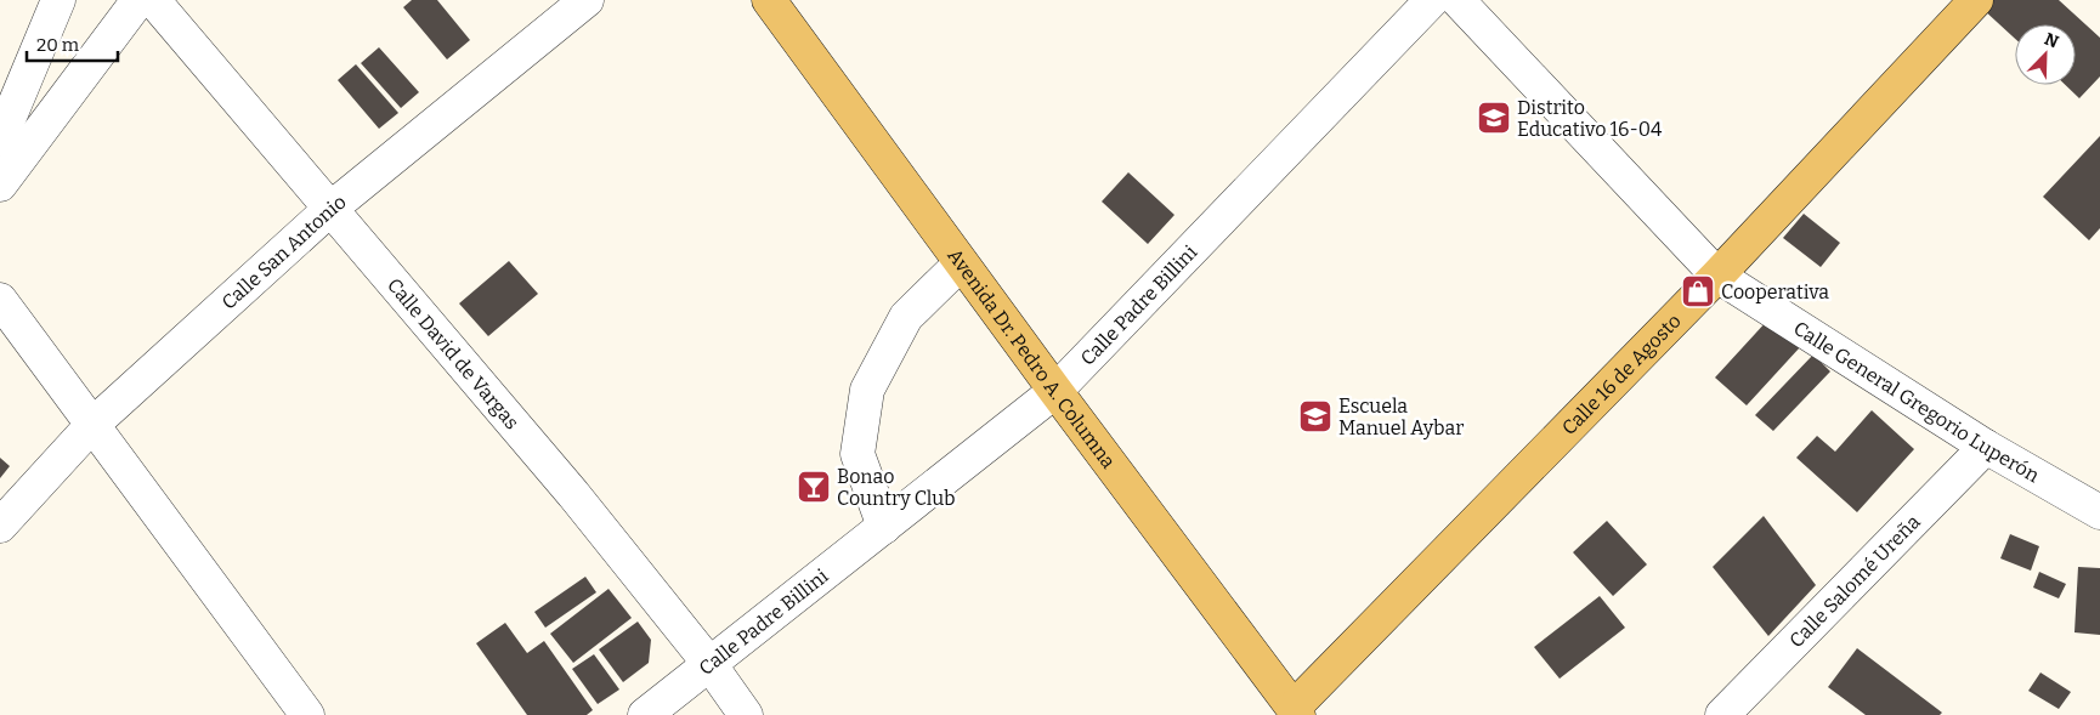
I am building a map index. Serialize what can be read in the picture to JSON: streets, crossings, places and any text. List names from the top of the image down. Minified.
{"streets":{"main road":["Avenida Dr. Pedro A. Columna","Calle 16 de Agosto"],"street":["Calle San Antonio","Calle Padre Billini","Calle David de Vargas","Calle General Gregorio Luperón","Calle Salomé Ureña"]},"crossings":[["Calle San Antonio","Calle David de Vargas"],["Calle Padre Billini","Calle David de Vargas"],["Calle Padre Billini","Avenida Dr. Pedro A. Columna"],["Avenida Dr. Pedro A. Columna","Calle 16 de Agosto"],["Calle 16 de Agosto","Calle General Gregorio Luperón"],["Calle General Gregorio Luperón","Calle Salomé Ureña"]],"places":{"school or university":["Distrito Educativo 16-04","Escuela Manuel Aybar"],"shop":["Cooperativa"],"bar":["Bonao Country Club"]},"scale_bar":"20 m","north":"top right"}
